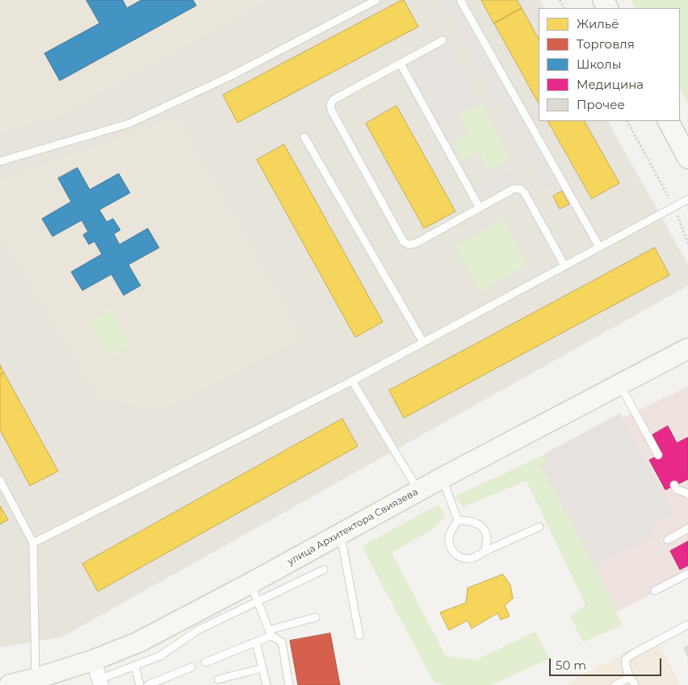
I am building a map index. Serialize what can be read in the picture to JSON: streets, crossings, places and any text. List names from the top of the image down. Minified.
{"streets":{"main road":["улица Архитектора Свиязева"]},"legend":["Жильё","Торговля","Школы","Медицина","Прочее"],"scale_bar":"50 m"}
